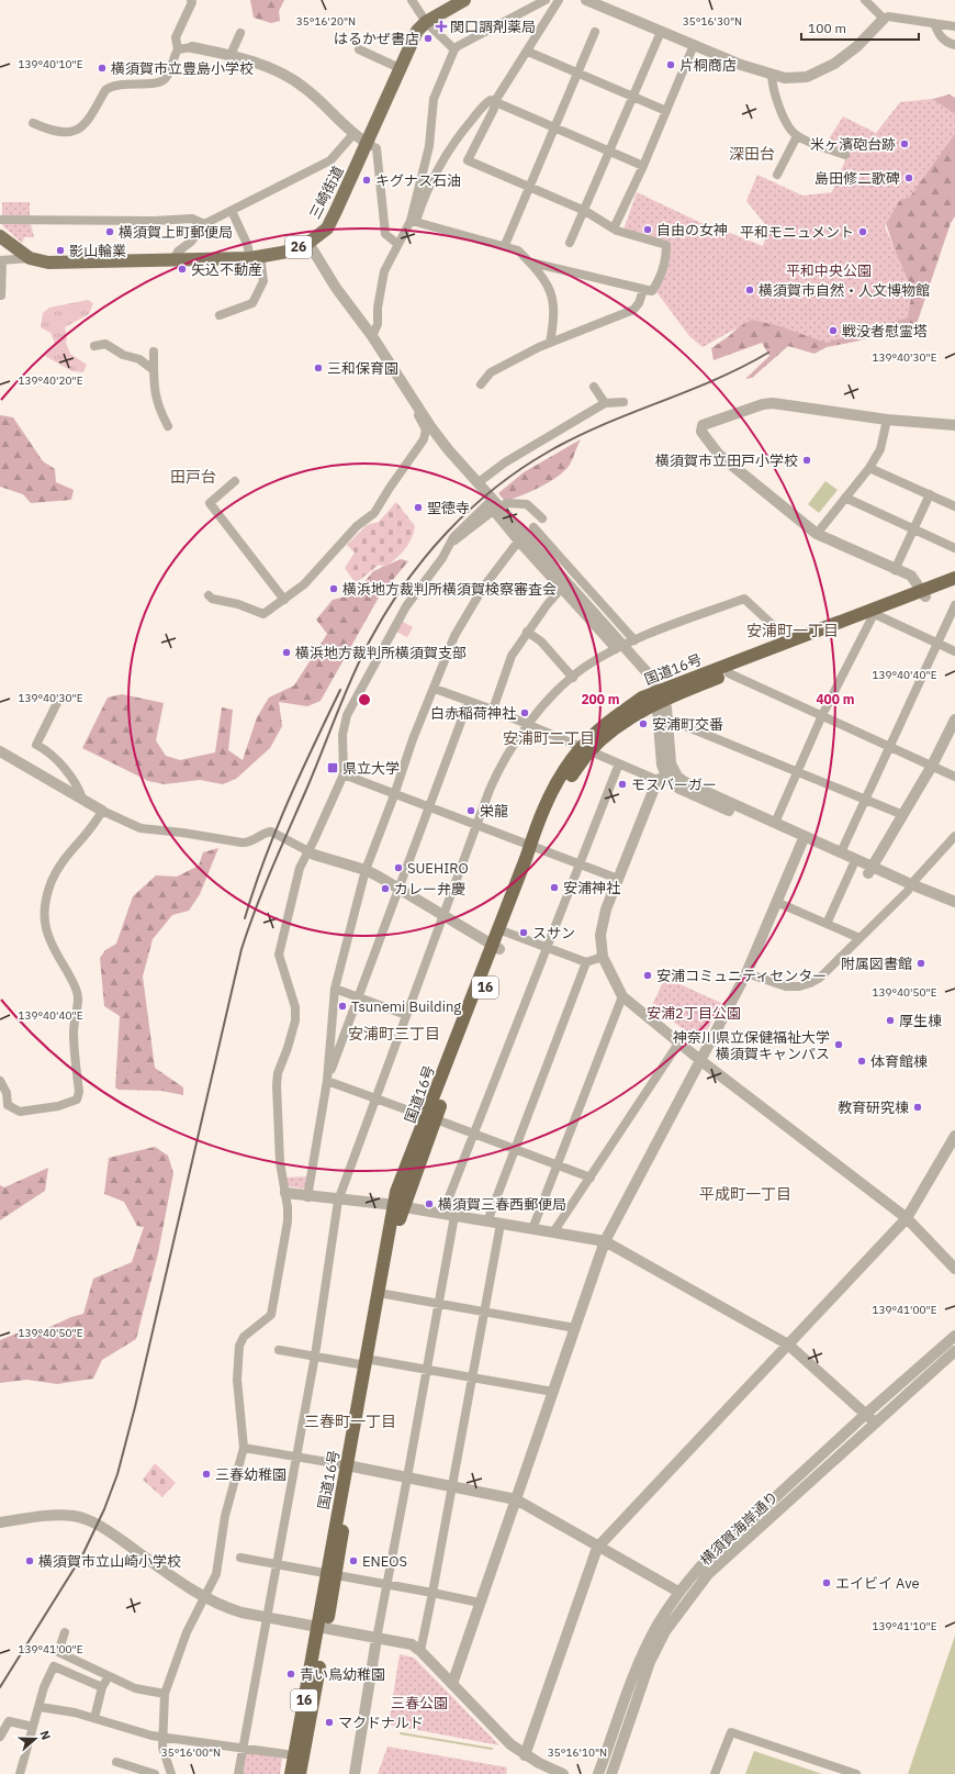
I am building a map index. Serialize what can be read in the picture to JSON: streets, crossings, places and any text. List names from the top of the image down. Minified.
{"streets":{"highway":["国道16号","16"],"main road":["三崎街道","26"],"street":["横須賀海岸通り"]},"districts":["深田台","田戸台","安浦町一丁目","安浦町二丁目","安浦町三丁目","平成町一丁目","三春町一丁目"],"parks":["平和中央公園","安浦2丁目公園","三春公園"],"places":{"health":["関口調剤薬局"],"other":["はるかぜ書店","片桐商店","横須賀市立豊島小学校","米ヶ濱砲台跡","島田修二歌碑","キグナス石油","自由の女神","横須賀上町郵便局","平和モニュメント","影山輪業","矢込不動産","横須賀市自然・人文博物館","戦没者慰霊塔","三和保育園","横須賀市立田戸小学校","聖徳寺","横浜地方裁判所横須賀検察審査会","横浜地方裁判所横須賀支部","白赤稲荷神社","安浦町交番","モスバーガー","栄龍","SUEHIRO","安浦神社","カレー弁慶","スサン","附属図書館","安浦コミュニティセンター","Tsunemi Building","厚生棟","神奈川県立保健福祉大学 横須賀キャンパス","体育館棟","教育研究棟","横須賀三春西郵便局","三春幼稚園","横須賀市立山崎小学校","ENEOS","エイビイ Ave","青い鳥幼稚園","マクドナルド"],"transit":["県立大学"]},"scale_bar":"100 m","north":"right","coordinates":["35°16'20\"N","35°16'30\"N","139°40'10\"E","139°40'30\"E","139°40'20\"E","139°40'40\"E","139°40'50\"E","139°41'00\"E","139°41'10\"E","35°16'00\"N","35°16'10\"N"],"rings":["200 m","400 m"]}
